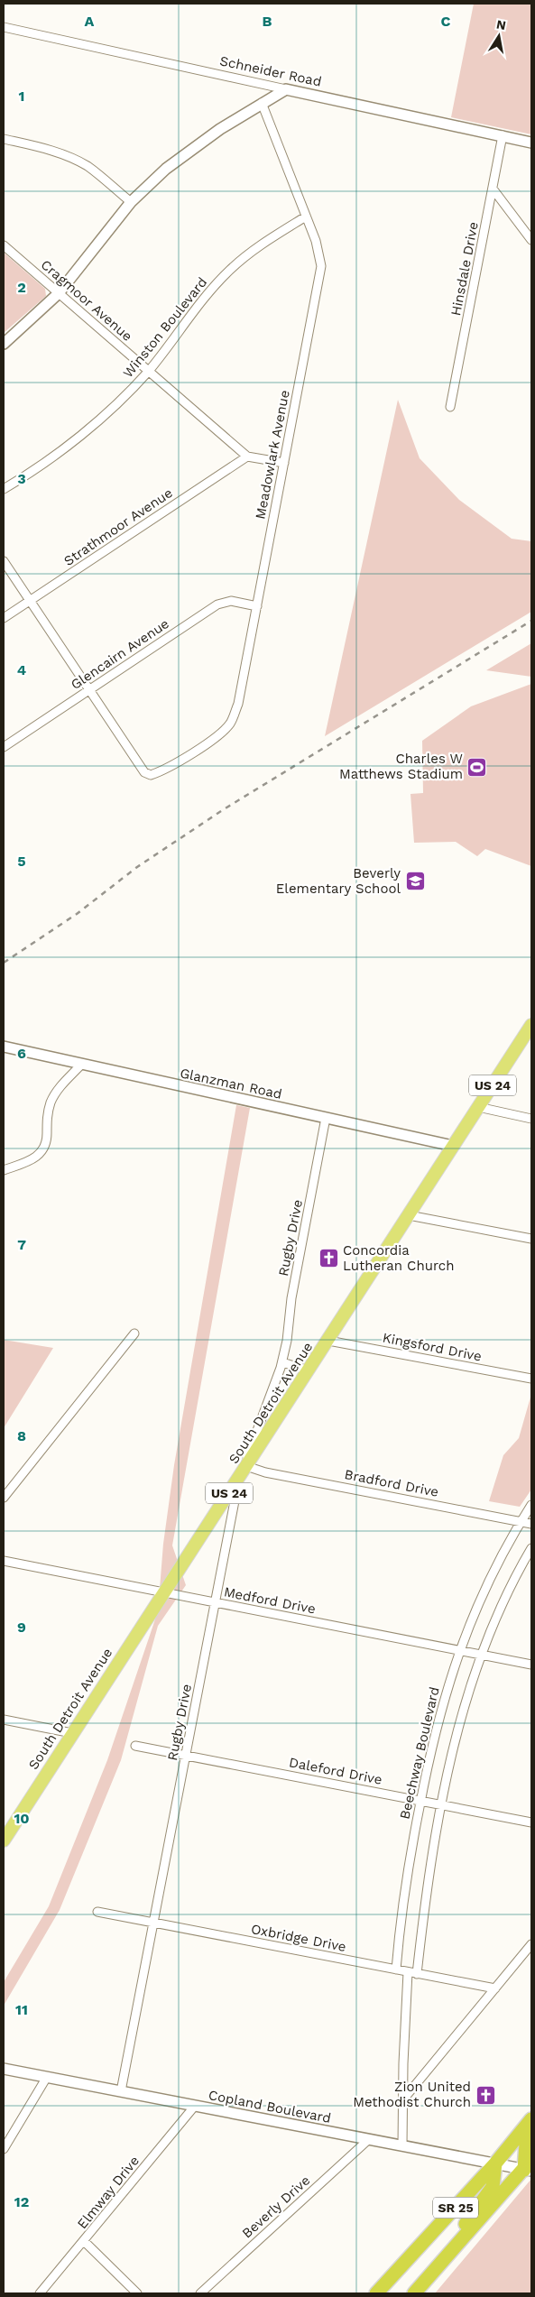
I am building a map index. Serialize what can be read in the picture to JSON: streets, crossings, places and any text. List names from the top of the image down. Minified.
{"streets":{"highway":["SR 25"],"main road":["US 24","South Detroit Avenue"],"street":["Schneider Road","Hinsdale Drive","Cragmoor Avenue","Winston Boulevard","Meadowlark Avenue","Strathmoor Avenue","Glencairn Avenue","Glanzman Road","Rugby Drive","Kingsford Drive","Bradford Drive","Medford Drive","Beechway Boulevard","Daleford Drive","Oxbridge Drive","Copland Boulevard","Elmway Drive","Beverly Drive"]},"crossings":[["Schneider Road","Hinsdale Drive"],["Cragmoor Avenue","Winston Boulevard"],["Cragmoor Avenue","Strathmoor Avenue"],["Winston Boulevard","Meadowlark Avenue"],["Meadowlark Avenue","Glencairn Avenue"],["Glanzman Road","Rugby Drive"],["Glanzman Road","South Detroit Avenue"],["Rugby Drive","South Detroit Avenue"],["Rugby Drive","Medford Drive"],["Rugby Drive","Daleford Drive"],["Rugby Drive","Oxbridge Drive"],["Rugby Drive","Copland Boulevard"],["Kingsford Drive","South Detroit Avenue"],["South Detroit Avenue","Bradford Drive"],["South Detroit Avenue","Medford Drive"],["Bradford Drive","Beechway Boulevard"],["Medford Drive","Beechway Boulevard"],["Beechway Boulevard","Daleford Drive"],["Beechway Boulevard","Oxbridge Drive"],["Copland Boulevard","Elmway Drive"],["Copland Boulevard","Beverly Drive"],["Copland Boulevard","SR 25"]],"places":{"sports":["Charles W Matthews Stadium"],"school or university":["Beverly Elementary School"],"church":["Concordia Lutheran Church","Zion United Methodist Church"]},"north":"top","grid":{"columns":["A","B","C"],"rows":["1","2","3","4","5","6","7","8","9","10","11","12"]}}
